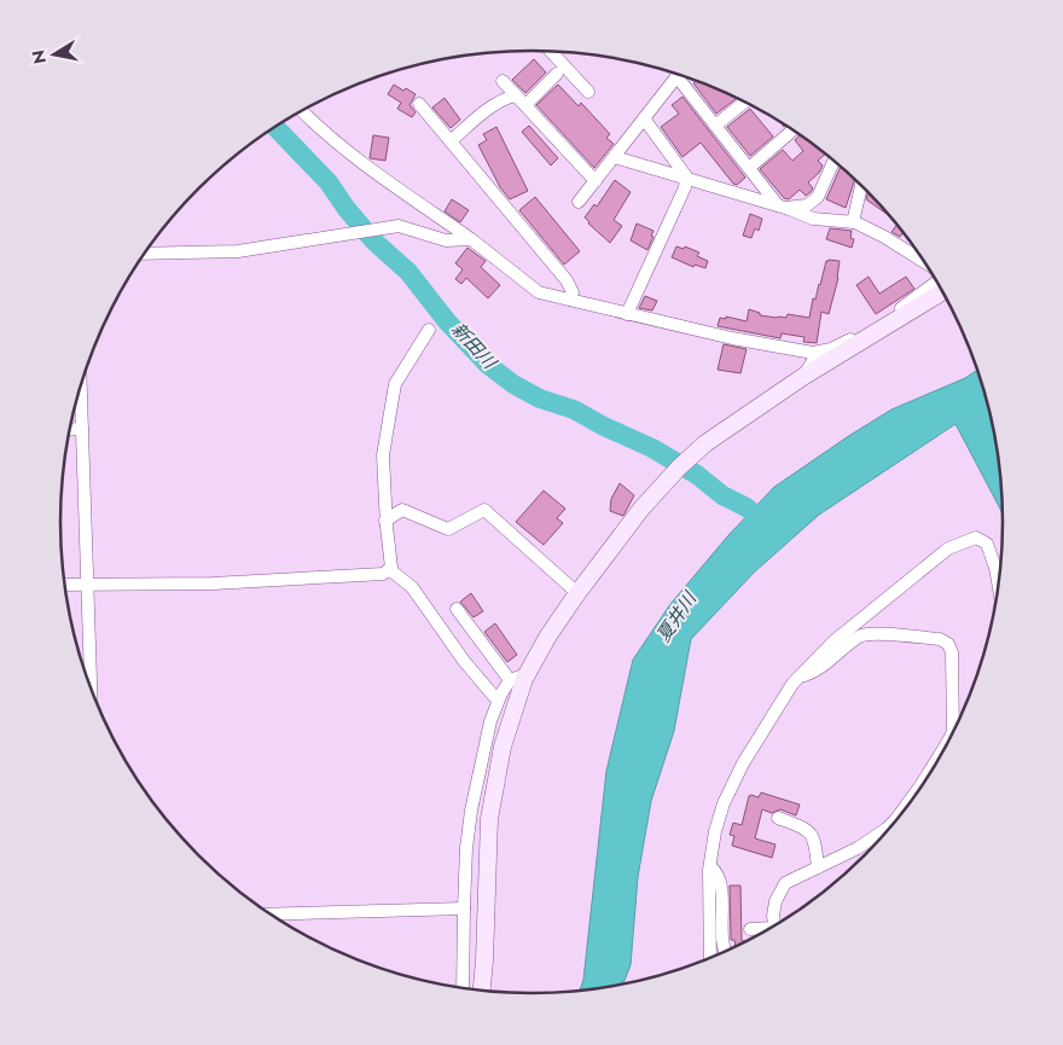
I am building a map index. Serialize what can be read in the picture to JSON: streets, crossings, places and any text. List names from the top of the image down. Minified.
{"water":["新田川","夏井川"],"north":"left"}
